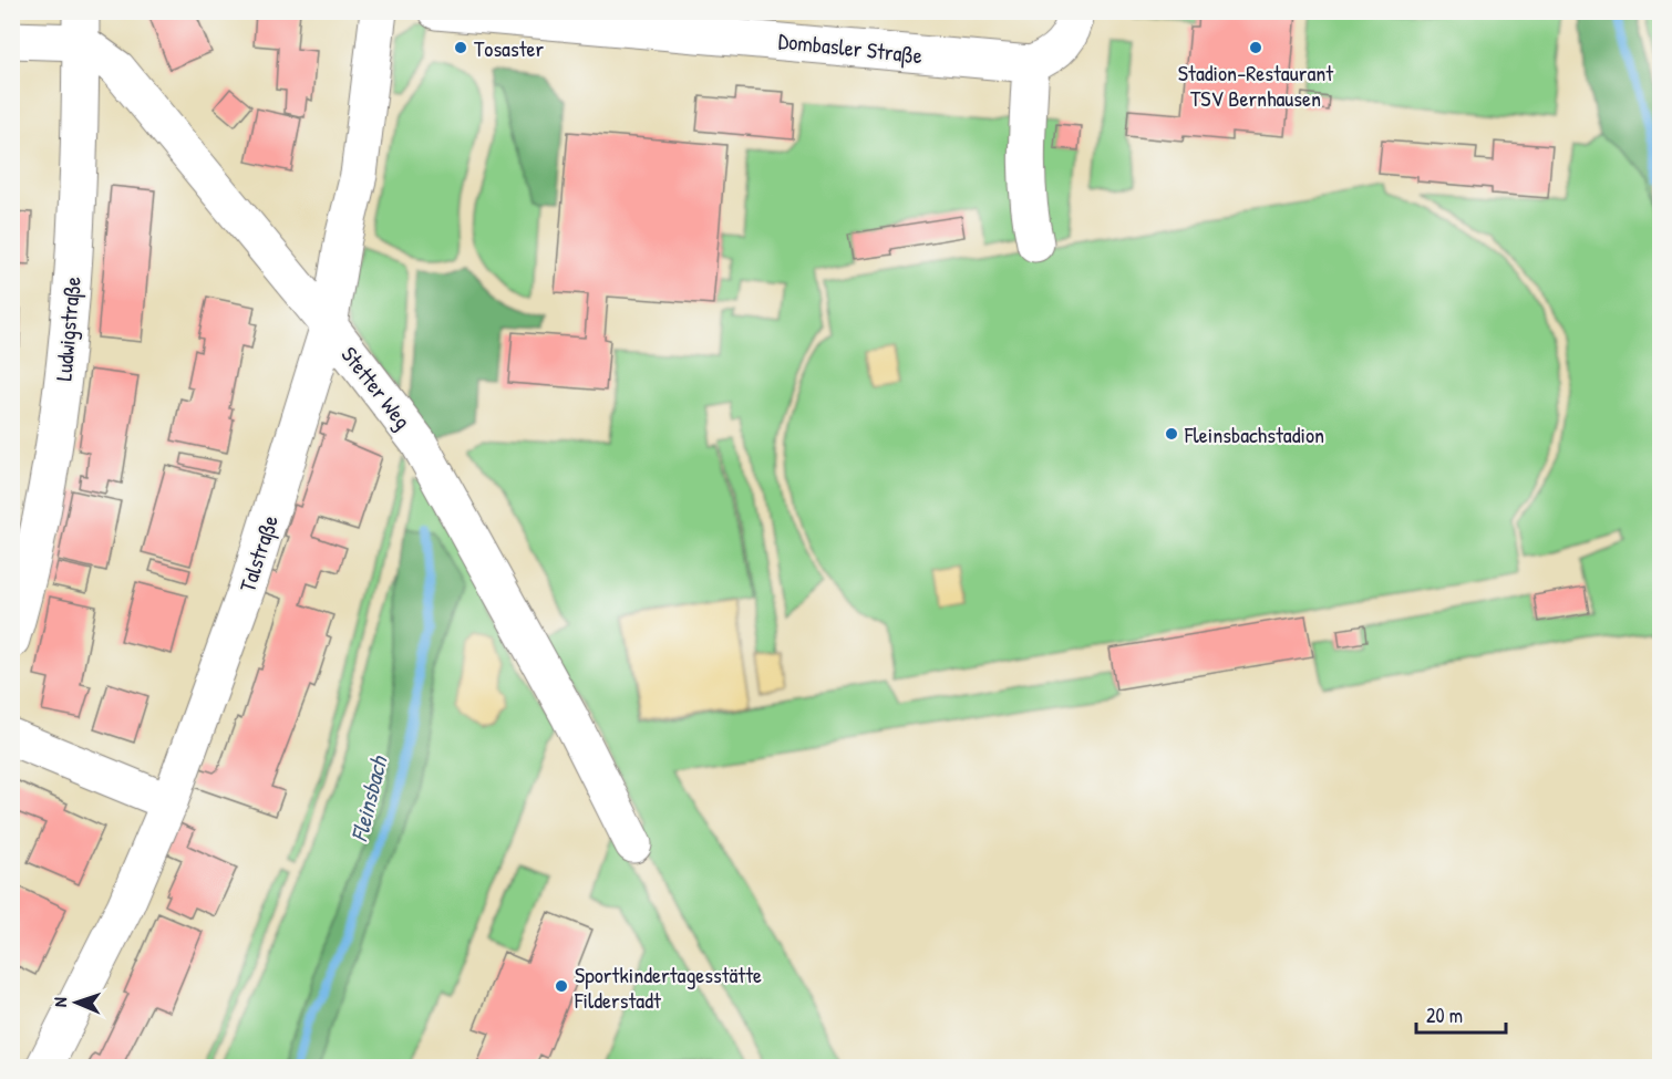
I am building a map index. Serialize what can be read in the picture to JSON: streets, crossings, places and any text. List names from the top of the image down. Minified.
{"streets":{"street":["Dombasler Straße","Ludwigstraße","Stetter Weg","Talstraße"]},"crossings":[["Ludwigstraße","Stetter Weg"],["Stetter Weg","Talstraße"]],"water":["Fleinsbach"],"places":["Tosaster","Stadion-Restaurant TSV Bernhausen","Fleinsbachstadion","Sportkindertagesstätte Filderstadt"],"scale_bar":"20 m","north":"left"}
